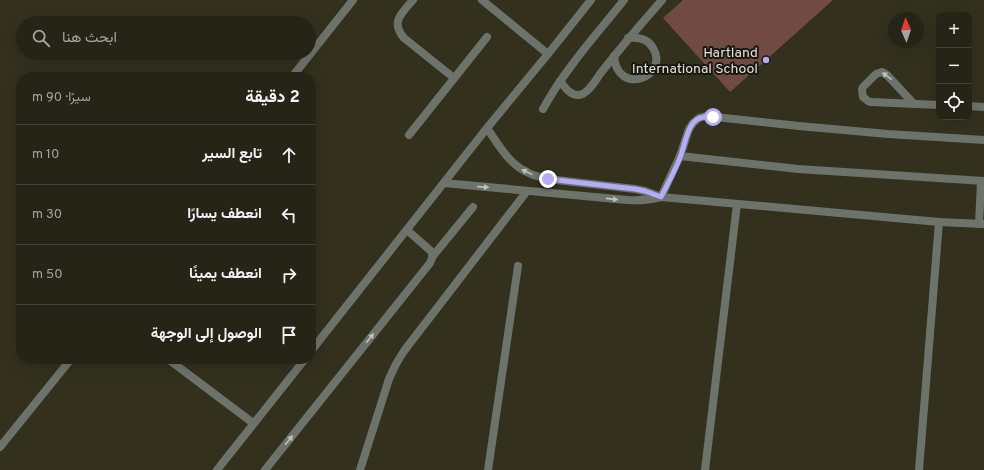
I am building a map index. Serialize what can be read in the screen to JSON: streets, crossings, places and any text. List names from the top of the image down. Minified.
{"places":["Hartland International School"],"north":"top","page":{"map_buttons":["+","−"],"search":"ابحث هنا","heading":["2 دقيقة","سيرًا · 90 m"],"list":[["تابع السير","10 m"],["انعطف يسارًا","30 m"],["انعطف يمينًا","50 m"],"الوصول إلى الوجهة"]}}
